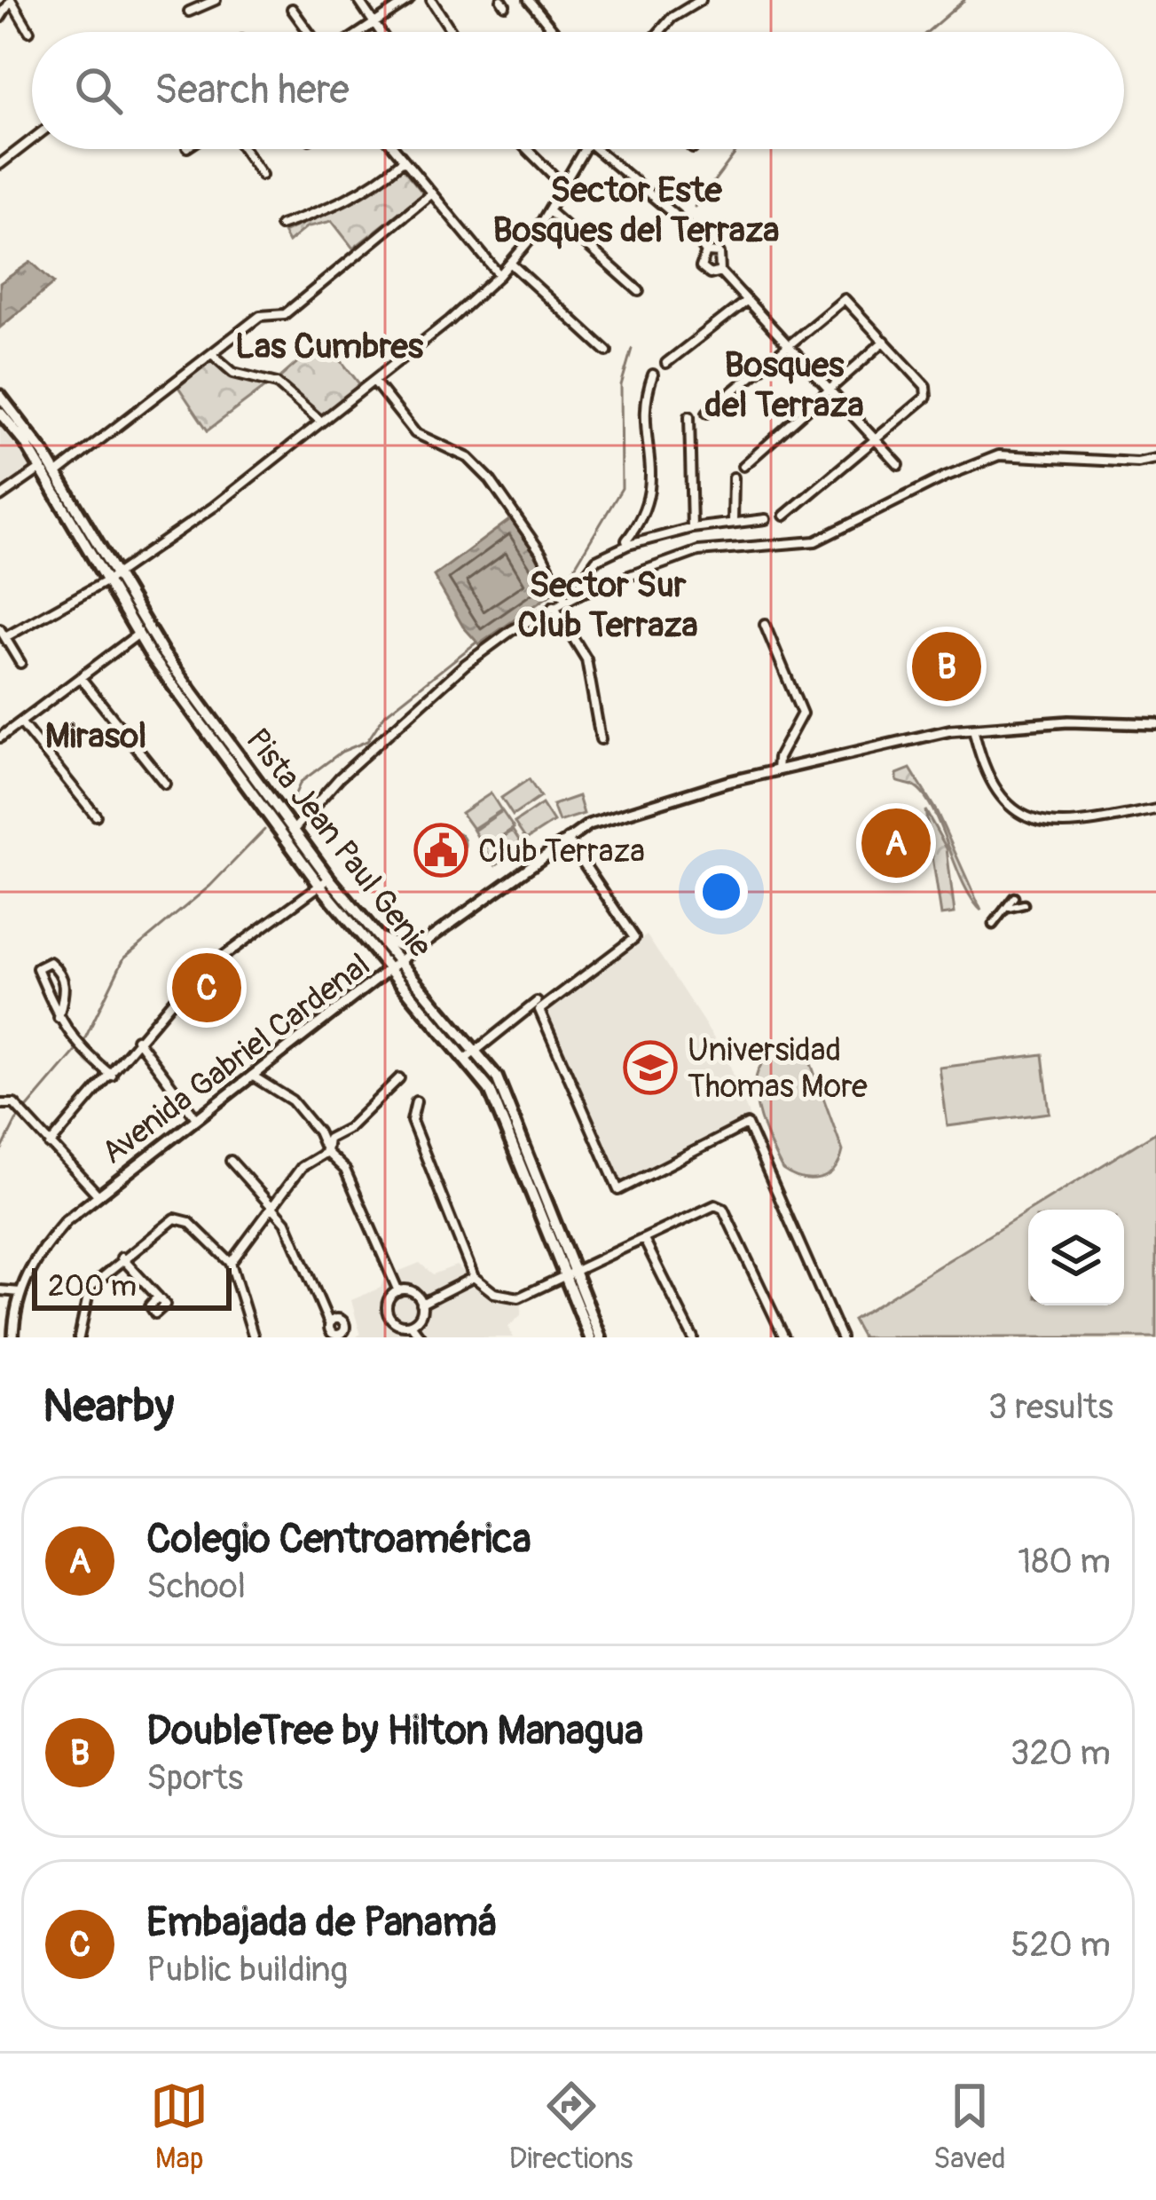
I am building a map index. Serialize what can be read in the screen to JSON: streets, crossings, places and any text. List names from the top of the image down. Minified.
{"streets":{"main road":["Pista Jean Paul Genie"],"street":["Avenida Gabriel Cardenal"]},"crossings":[["Pista Jean Paul Genie","Avenida Gabriel Cardenal"]],"districts":["Sector Este Bosques del Terraza","Las Cumbres","Bosques del Terraza","Sector Sur Club Terraza","Mirasol"],"places":{"public building":["Club Terraza"],"school or university":["Universidad Thomas More"]},"scale_bar":"200 m","page":{"search":"Search here","pins":["B","A","C"],"scale":"200 m","heading":["Nearby","3 results"],"list":[{"mark":"A","name":"Colegio Centroamérica","note":"School","value":"180 m"},{"mark":"B","name":"DoubleTree by Hilton Managua","note":"Sports","value":"320 m"},{"mark":"C","name":"Embajada de Panamá","note":"Public building","value":"520 m"}],"nav":["Map","Directions","Saved"]}}
